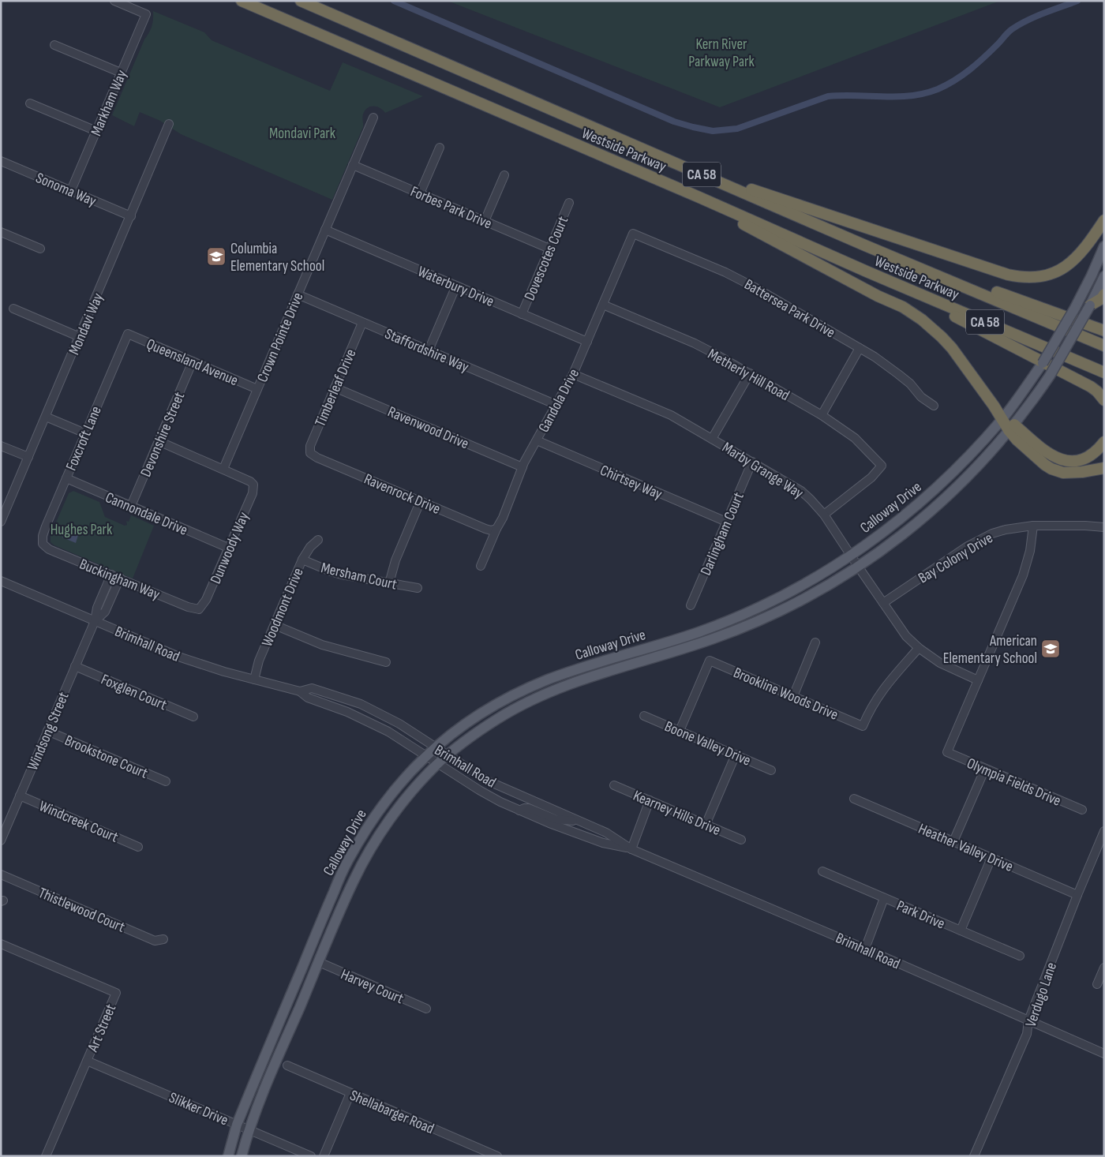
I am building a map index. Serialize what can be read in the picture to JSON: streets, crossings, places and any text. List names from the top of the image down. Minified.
{"streets":{"highway":["Westside Parkway","CA 58"],"main road":["Calloway Drive"],"street":["Markham Way","Sonoma Way","Forbes Park Drive","Dovescotes Court","Waterbury Drive","Battersea Park Drive","Mondavi Way","Crown Pointe Drive","Staffordshire Way","Queensland Avenue","Metherly Hill Road","Timberleaf Drive","Gandola Drive","Ravenwood Drive","Devonshire Street","Foxcroft Lane","Marby Grange Way","Chirtsey Way","Ravenrock Drive","Cannondale Drive","Darlingham Court","Dunwoody Way","Bay Colony Drive","Mersham Court","Buckingham Way","Woodmont Drive","Brimhall Road","Foxglen Court","Brookline Woods Drive","Windsong Street","Boone Valley Drive","Brookstone Court","Olympia Fields Drive","Kearney Hills Drive","Windcreek Court","Heather Valley Drive","Thistlewood Court","Park Drive","Harvey Court","Verdugo Lane","Art Street","Slikker Drive","Shellabarger Road"]},"crossings":[["Markham Way","Sonoma Way"],["Sonoma Way","Mondavi Way"],["Forbes Park Drive","Dovescotes Court"],["Forbes Park Drive","Crown Pointe Drive"],["Dovescotes Court","Waterbury Drive"],["Waterbury Drive","Crown Pointe Drive"],["Waterbury Drive","Gandola Drive"],["Battersea Park Drive","Gandola Drive"],["Crown Pointe Drive","Staffordshire Way"],["Crown Pointe Drive","Queensland Avenue"],["Crown Pointe Drive","Dunwoody Way"],["Staffordshire Way","Timberleaf Drive"],["Staffordshire Way","Gandola Drive"],["Queensland Avenue","Devonshire Street"],["Queensland Avenue","Foxcroft Lane"],["Metherly Hill Road","Gandola Drive"],["Metherly Hill Road","Marby Grange Way"],["Timberleaf Drive","Ravenwood Drive"],["Timberleaf Drive","Ravenrock Drive"],["Gandola Drive","Ravenwood Drive"],["Gandola Drive","Marby Grange Way"],["Gandola Drive","Chirtsey Way"],["Gandola Drive","Ravenrock Drive"],["Devonshire Street","Cannondale Drive"],["Foxcroft Lane","Cannondale Drive"],["Foxcroft Lane","Buckingham Way"],["Marby Grange Way","Calloway Drive"],["Marby Grange Way","Darlingham Court"],["Marby Grange Way","Bay Colony Drive"],["Marby Grange Way","Brookline Woods Drive"],["Marby Grange Way","Olympia Fields Drive"],["Chirtsey Way","Darlingham Court"],["Calloway Drive","Brimhall Road"],["Calloway Drive","Harvey Court"],["Calloway Drive","Slikker Drive"],["Cannondale Drive","Dunwoody Way"],["Dunwoody Way","Buckingham Way"],["Mersham Court","Woodmont Drive"],["Buckingham Way","Windsong Street"],["Woodmont Drive","Brimhall Road"],["Brimhall Road","Windsong Street"],["Brimhall Road","Verdugo Lane"],["Foxglen Court","Windsong Street"],["Brookline Woods Drive","Boone Valley Drive"],["Windsong Street","Brookstone Court"],["Windsong Street","Windcreek Court"],["Heather Valley Drive","Verdugo Lane"],["Art Street","Slikker Drive"]],"parks":["Kern River Parkway Park","Mondavi Park","Hughes Park"],"places":{"school or university":["Columbia Elementary School","American Elementary School"]}}
